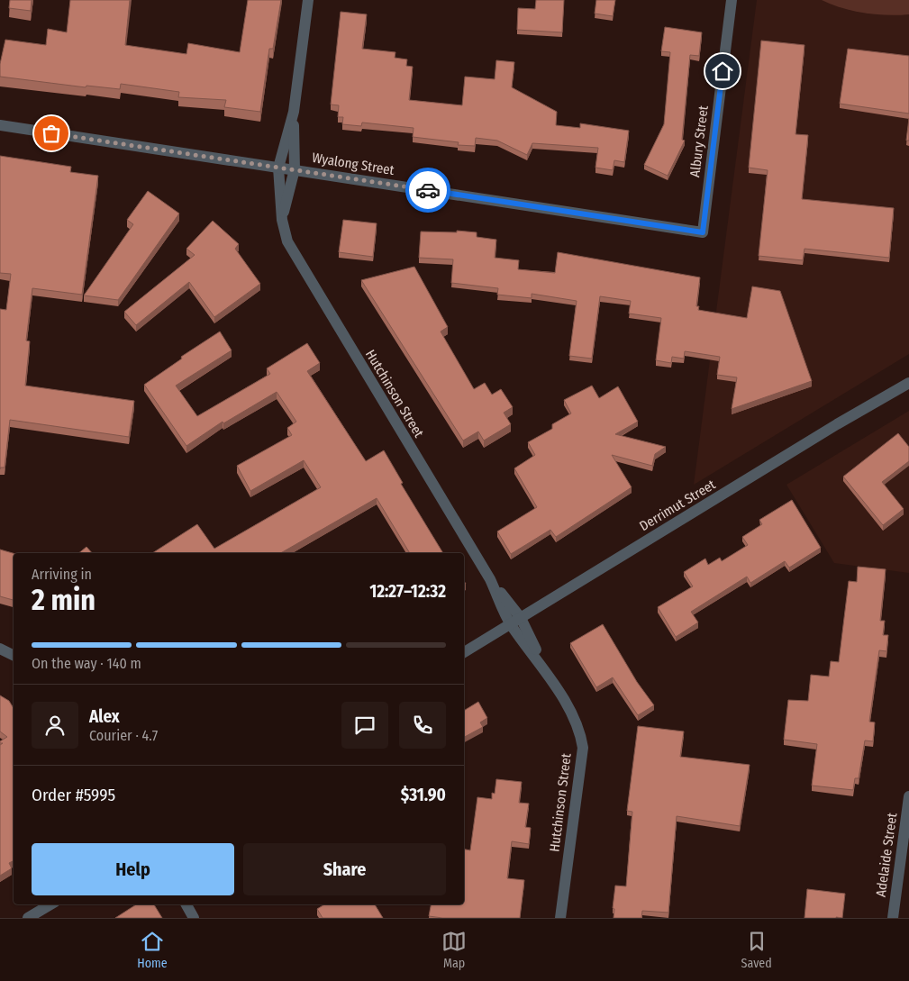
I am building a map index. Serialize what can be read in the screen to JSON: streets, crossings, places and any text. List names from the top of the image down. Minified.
{"streets":{"street":["Albury Street","Wyalong Street","Hutchinson Street","Derrimut Street","Adelaide Street"]},"crossings":[["Albury Street","Wyalong Street"],["Wyalong Street","Hutchinson Street"],["Hutchinson Street","Derrimut Street"]],"page":{"heading":["2 min","Arriving in","12:27–12:32"],"panel":["Alex","Courier · 4.7","Order #5995","$31.90"],"bar":"On the way · 140 m","buttons":["Help","Share"],"tabs":["Home","Map","Saved"]}}
